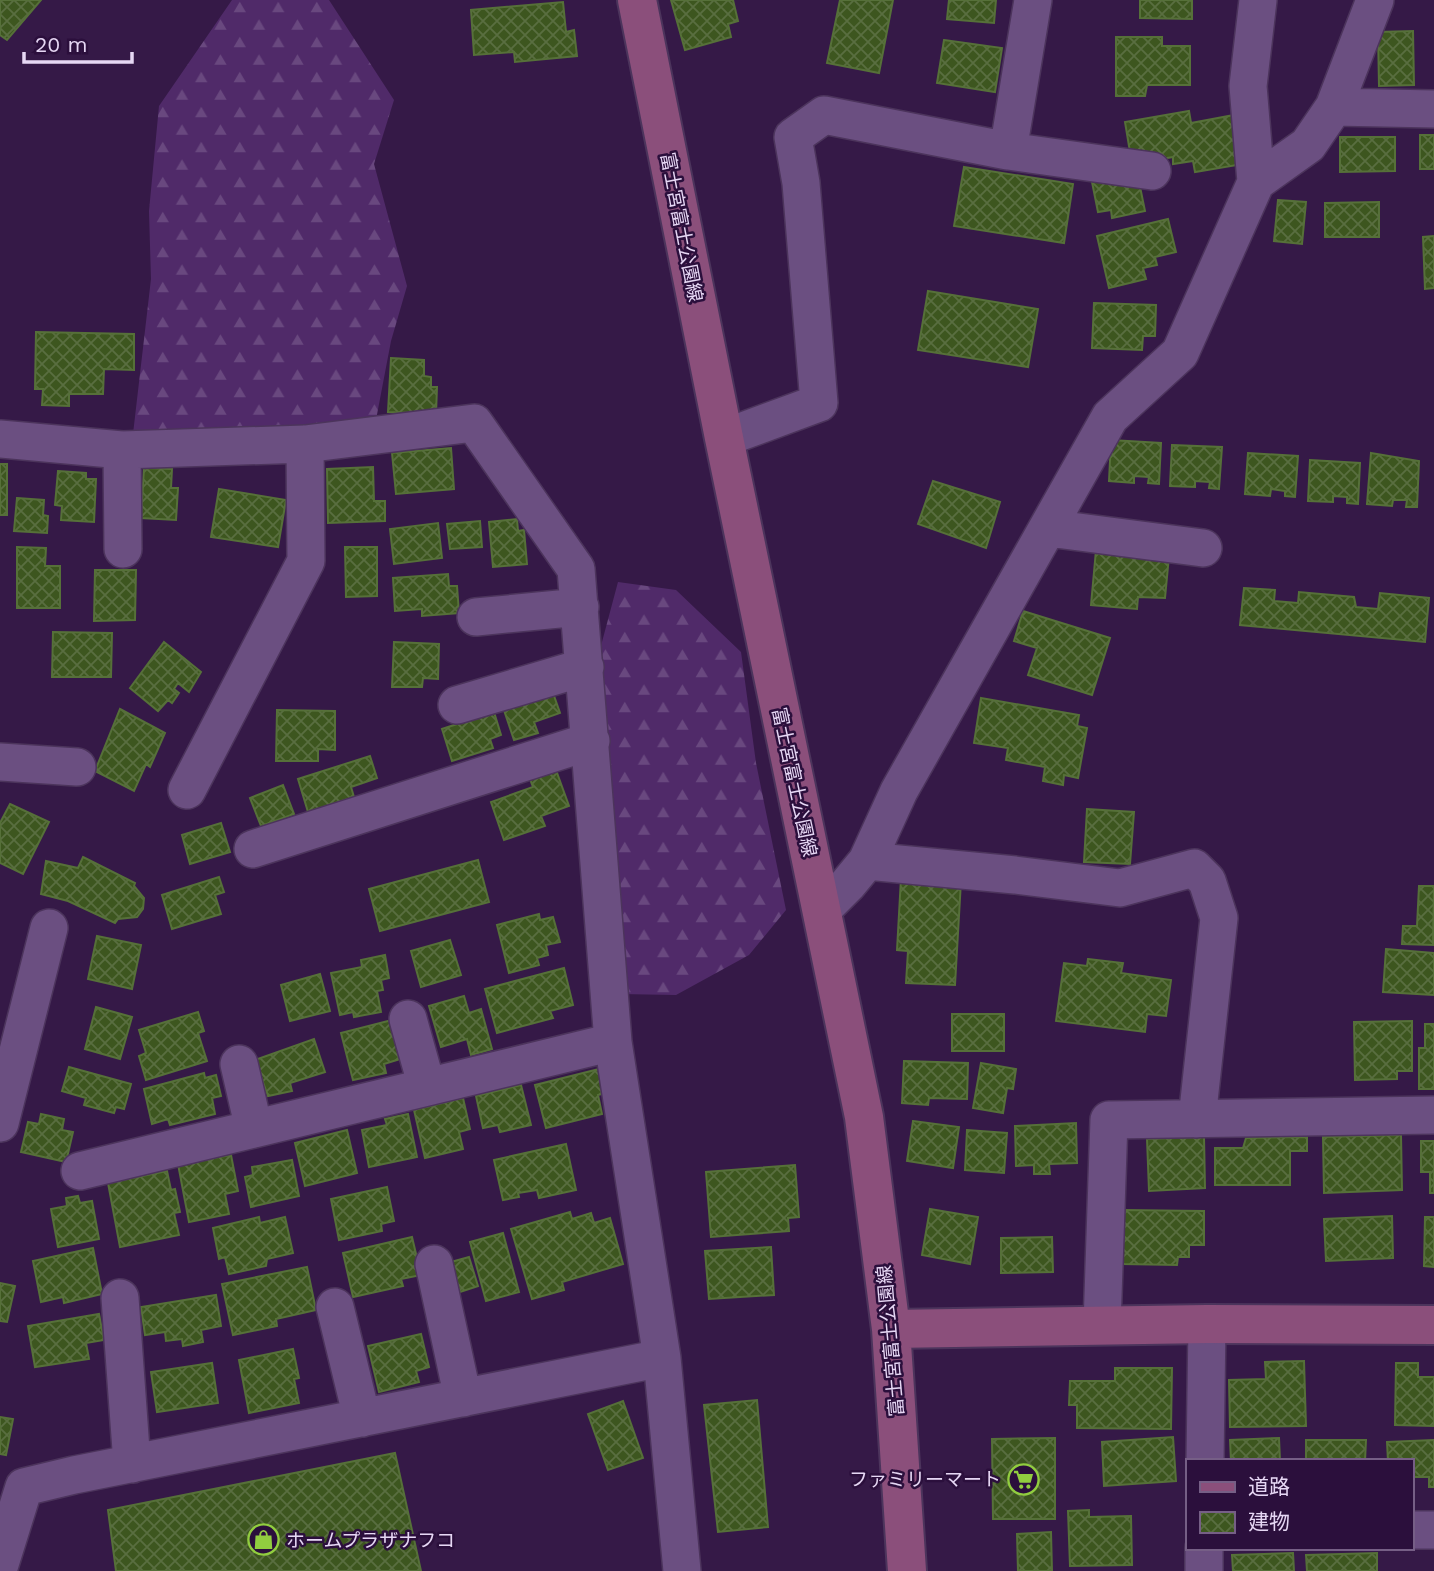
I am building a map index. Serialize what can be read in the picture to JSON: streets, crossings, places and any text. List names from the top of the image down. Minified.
{"streets":{"main road":["富士宮富士公園線"]},"places":{"supermarket":["ファミリーマート"],"shop":["ホームプラザナフコ"]},"legend":["道路","建物"],"scale_bar":"20 m"}
